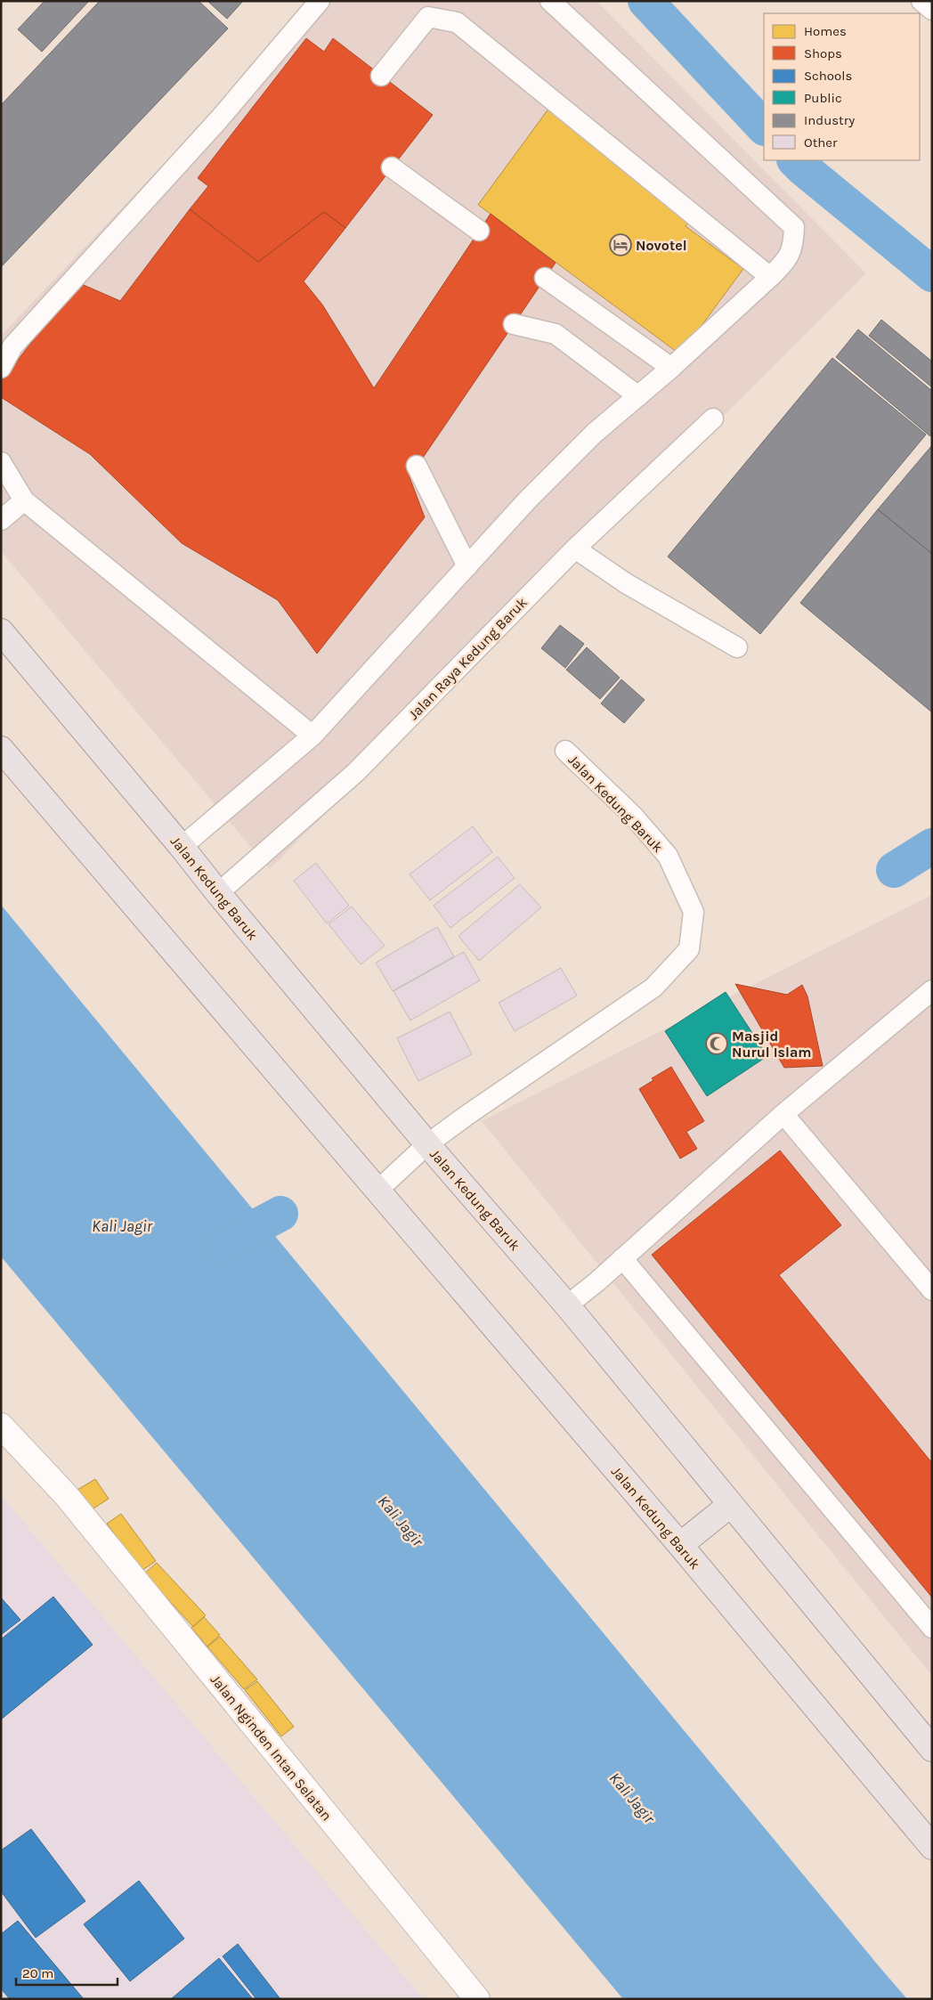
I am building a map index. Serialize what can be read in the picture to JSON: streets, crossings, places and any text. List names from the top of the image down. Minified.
{"streets":{"main road":["Jalan Kedung Baruk"],"street":["Jalan Nginden Intan Selatan"],"lane":["Jalan Raya Kedung Baruk"]},"crossings":[["Jalan Raya Kedung Baruk","Jalan Kedung Baruk"]],"water":["Kali Jagir"],"places":{"hotel":["Novotel"],"mosque":["Masjid Nurul Islam"]},"legend":["Homes","Shops","Schools","Public","Industry","Other"],"scale_bar":"20 m"}
